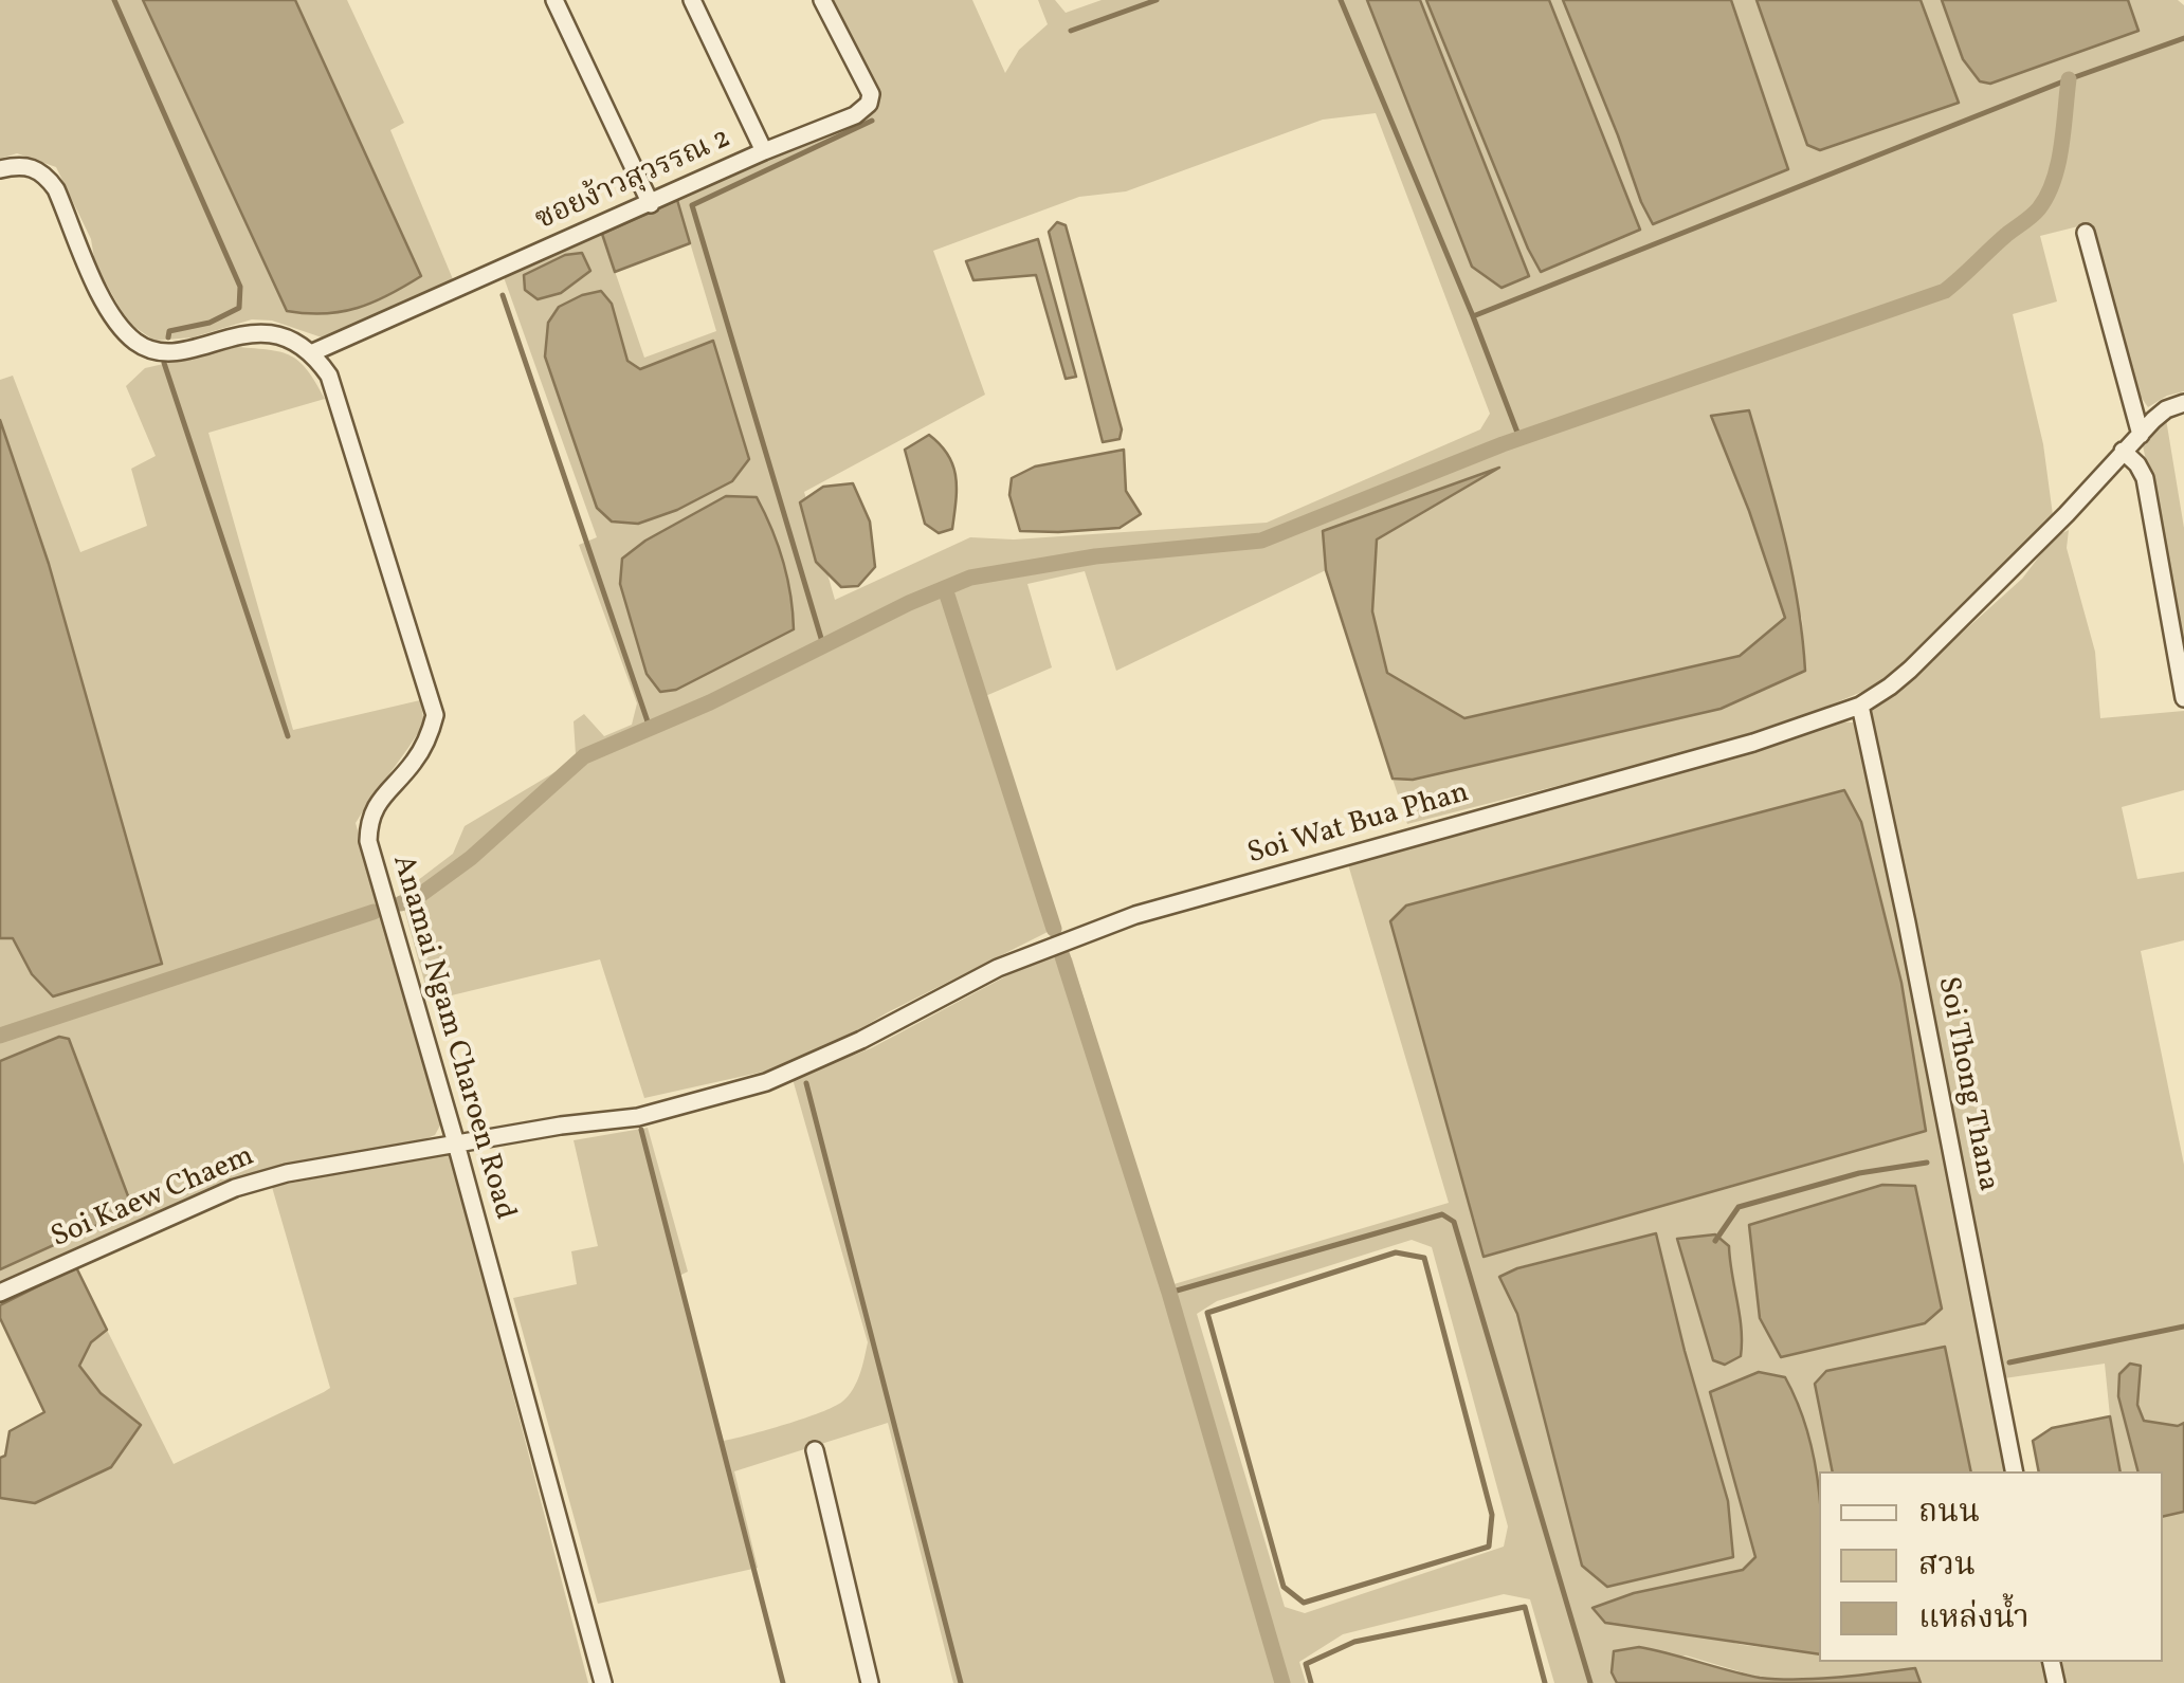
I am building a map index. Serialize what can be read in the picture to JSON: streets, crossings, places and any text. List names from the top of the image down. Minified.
{"streets":{"street":["ซอยง้าวสุวรรณ 2","Soi Wat Bua Phan","Anamai Ngam Charoen Road","Soi Thong Thana","Soi Kaew Chaem"]},"crossings":[["ซอยง้าวสุวรรณ 2","Anamai Ngam Charoen Road"],["Soi Wat Bua Phan","Anamai Ngam Charoen Road"],["Soi Wat Bua Phan","Soi Thong Thana"],["Soi Wat Bua Phan","Soi Kaew Chaem"],["Anamai Ngam Charoen Road","Soi Kaew Chaem"]],"legend":["ถนน","สวน","แหล่งน้ำ"]}
